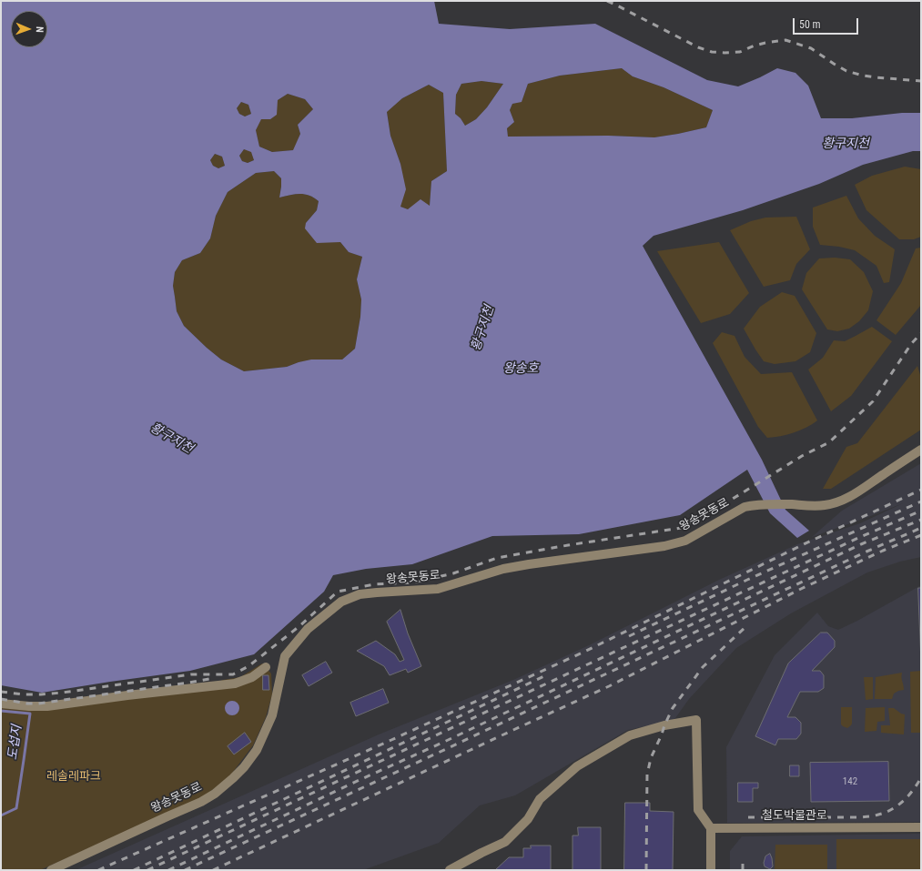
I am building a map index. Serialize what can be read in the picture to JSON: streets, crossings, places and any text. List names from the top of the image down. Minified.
{"streets":{"street":["왕송못동로","철도박물관로"]},"water":["황구지천","왕송호","도섭지"],"parks":["레솔레파크"],"house_numbers":["142"],"scale_bar":"50 m","north":"right"}
